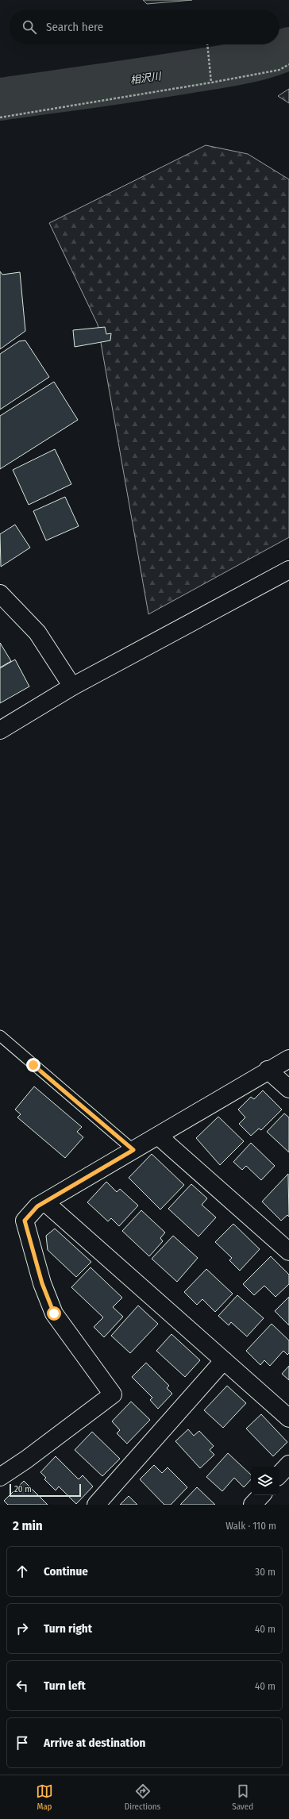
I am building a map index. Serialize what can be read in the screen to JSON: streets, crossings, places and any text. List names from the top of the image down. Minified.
{"water":["相沢川"],"scale_bar":"20 m","page":{"search":"Search here","scale":"20 m","heading":["2 min","Walk · 110 m"],"list":[["Continue","30 m"],["Turn right","40 m"],["Turn left","40 m"],"Arrive at destination"],"nav":["Map","Directions","Saved"]}}
